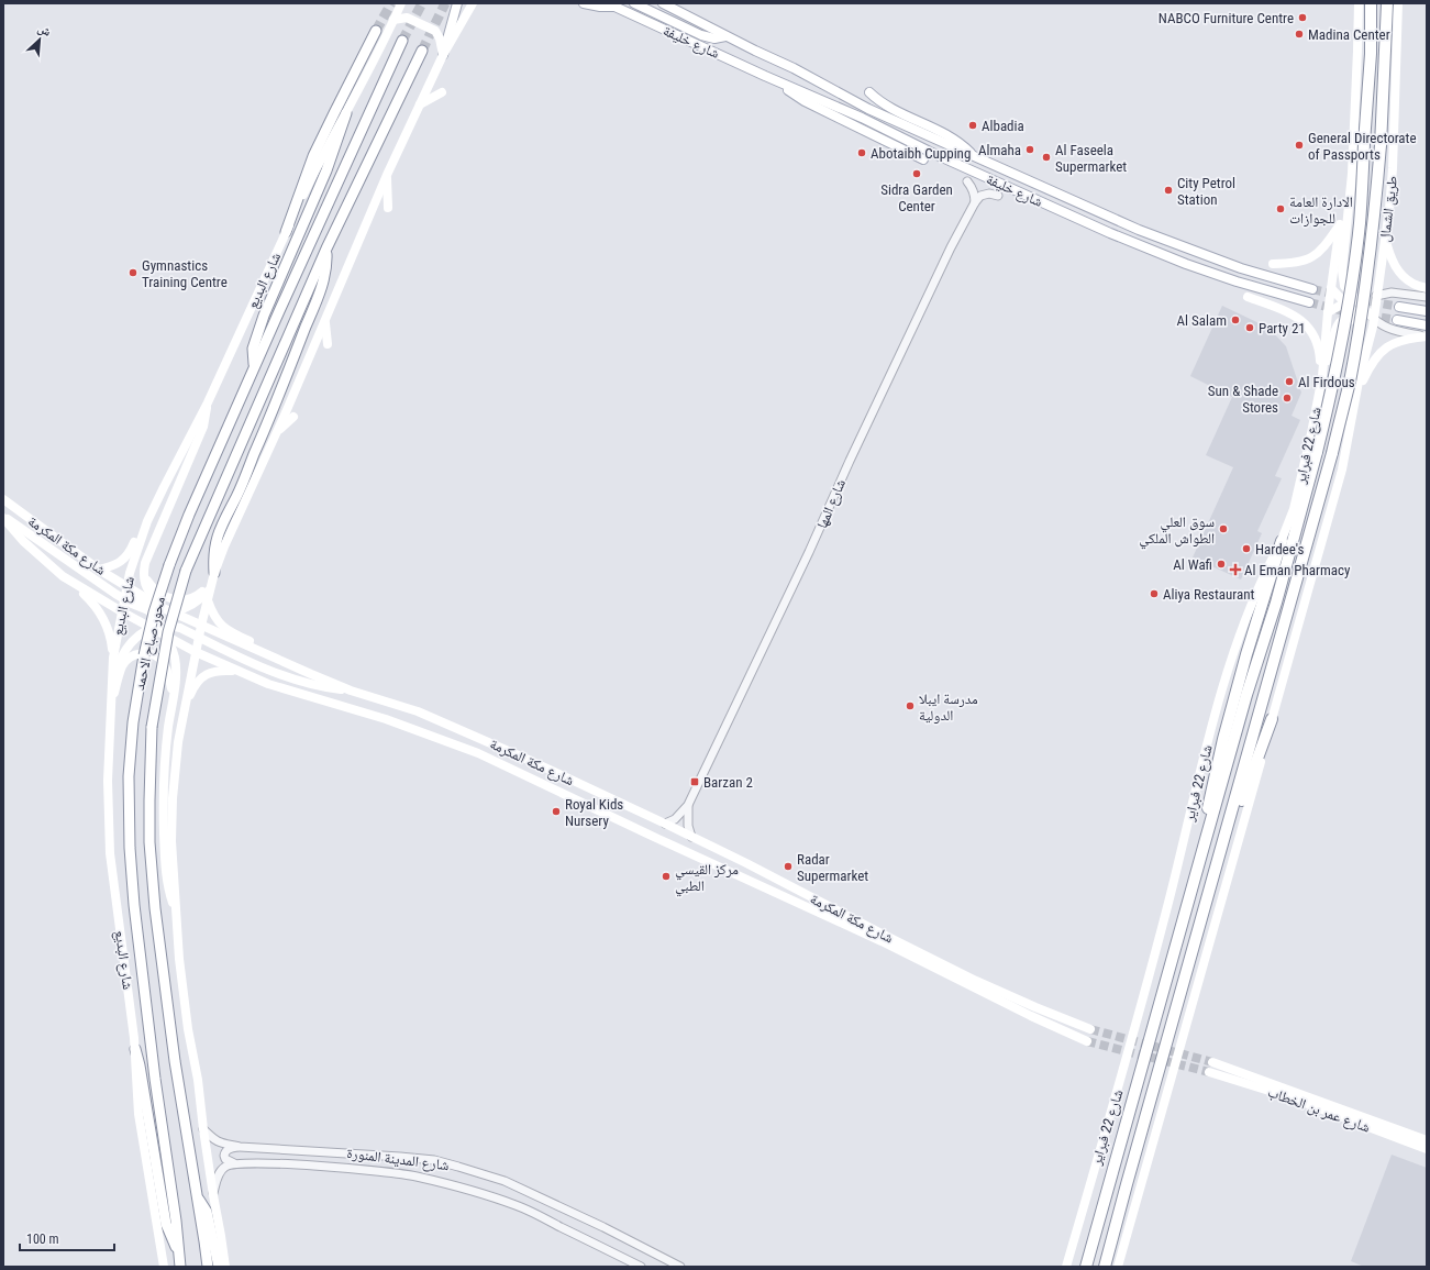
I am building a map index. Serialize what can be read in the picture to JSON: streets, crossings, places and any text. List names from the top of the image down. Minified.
{"streets":{"highway":["شارع البديع","شارع 22 فبراير","محور صباح الاحمد"],"main road":["شارع خليفة","طريق الشمال","شارع مكة المكرمة","شارع عمر بن الخطاب"],"street":["شارع المها","شارع المدينة المنورة"]},"crossings":[["شارع البديع","شارع مكة المكرمة"],["شارع البديع","محور صباح الاحمد"],["شارع المها","شارع مكة المكرمة"]],"places":{"other":["NABCO Furniture Centre","Madina Center","Albadia","General Directorate of Passports","Almaha","Abotaibh Cupping","Al Faseela Supermarket","Sidra Garden Center","City Petrol Station","الادارة العامة للجوازات","Gymnastics Training Centre","Al Salam","Party 21","Al Firdous","Sun & Shade Stores","سوق العلي الطواش الملكي","Hardee's","Al Wafi","Aliya Restaurant","مدرسة ايبلا الدولية","Royal Kids Nursery","Radar Supermarket","مركز القيسي الطبي"],"health":["Al Eman Pharmacy"],"transit":["Barzan 2"]},"scale_bar":"100 m","north":"top right"}
